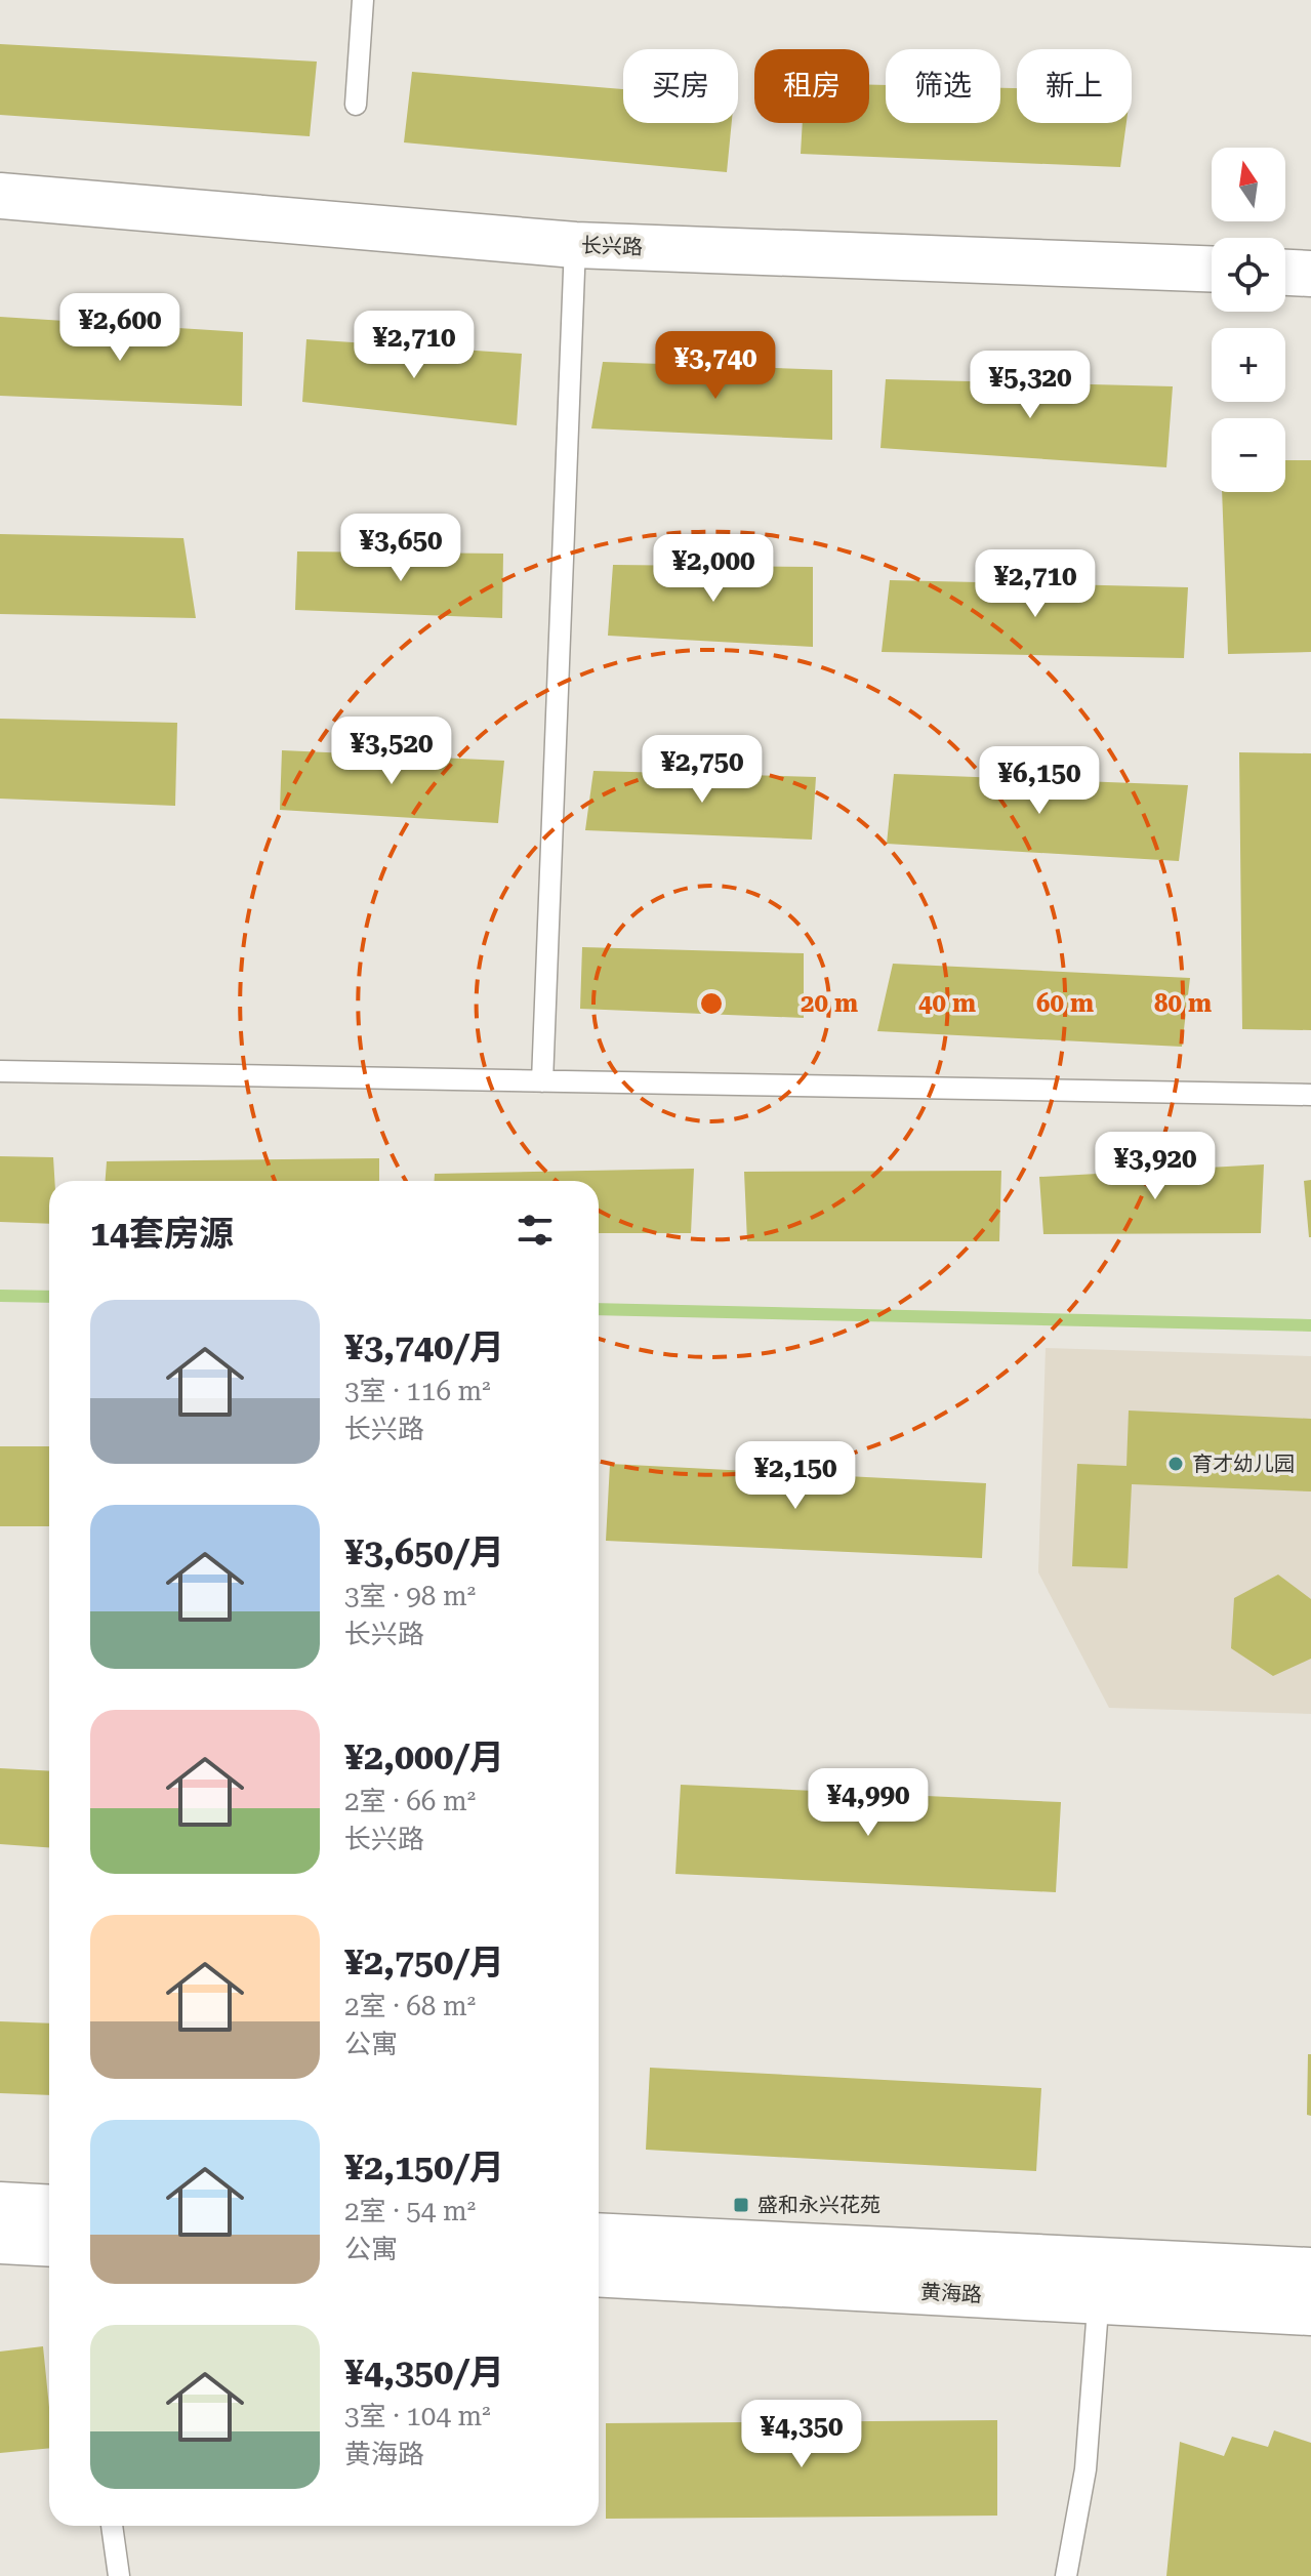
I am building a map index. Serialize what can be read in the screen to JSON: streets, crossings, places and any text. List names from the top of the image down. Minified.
{"streets":{"main road":["长兴路","黄海路"]},"places":{"other":["育才幼儿园"],"transit":["盛和永兴花苑"]},"north":"top","page":{"chip":["买房","租房","筛选","新上"],"map_buttons":["+","−"],"price":["¥2,600","¥2,710","¥3,740","¥5,320","¥3,650","¥2,000","¥2,710","¥3,520","¥2,750","¥6,150","¥3,920","¥2,150","¥4,990","¥4,350"],"heading":"14套房源","list":[{"name":"¥3,740/月","note":"3室 · 116 m² · 长兴路"},{"name":"¥3,650/月","note":"3室 · 98 m² · 长兴路"},{"name":"¥2,000/月","note":"2室 · 66 m² · 长兴路"},{"name":"¥2,750/月","note":"2室 · 68 m² · 公寓"},{"name":"¥2,150/月","note":"2室 · 54 m² · 公寓"},{"name":"¥4,350/月","note":"3室 · 104 m² · 黄海路"}]},"rings":["20 m","40 m","60 m","80 m"]}
